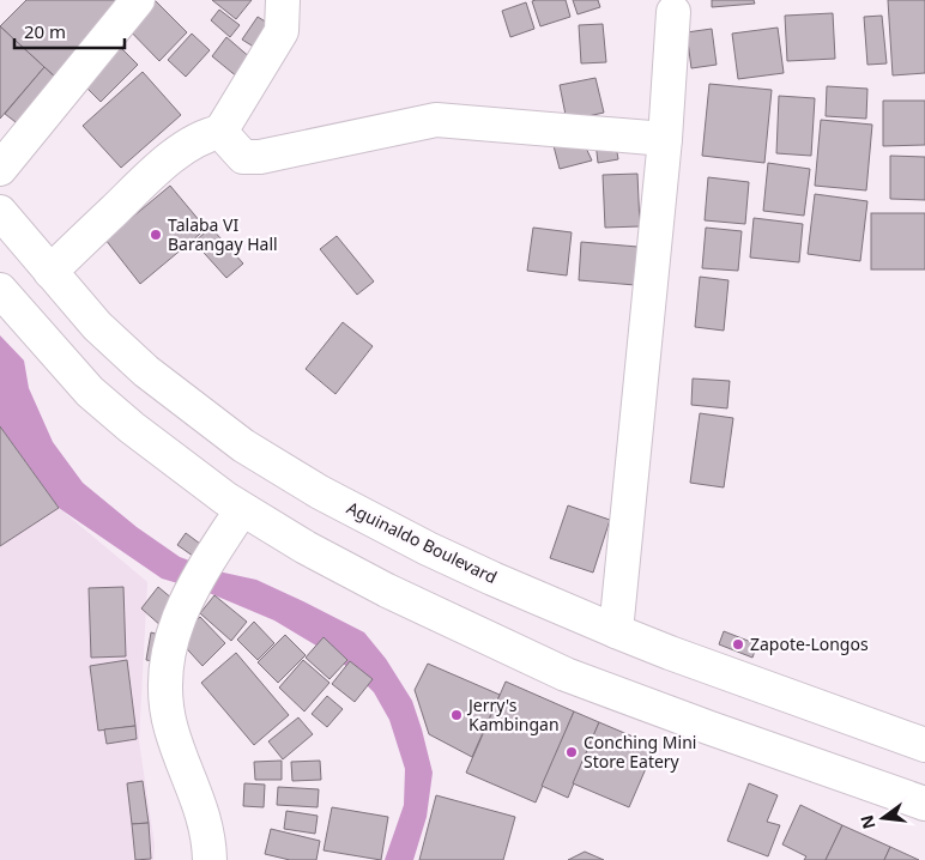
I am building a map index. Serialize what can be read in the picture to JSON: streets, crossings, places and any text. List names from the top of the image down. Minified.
{"streets":{"main road":["Aguinaldo Boulevard"]},"places":["Talaba VI Barangay Hall","Zapote-Longos","Jerry's Kambingan","Conching Mini Store Eatery"],"scale_bar":"20 m","north":"left"}
